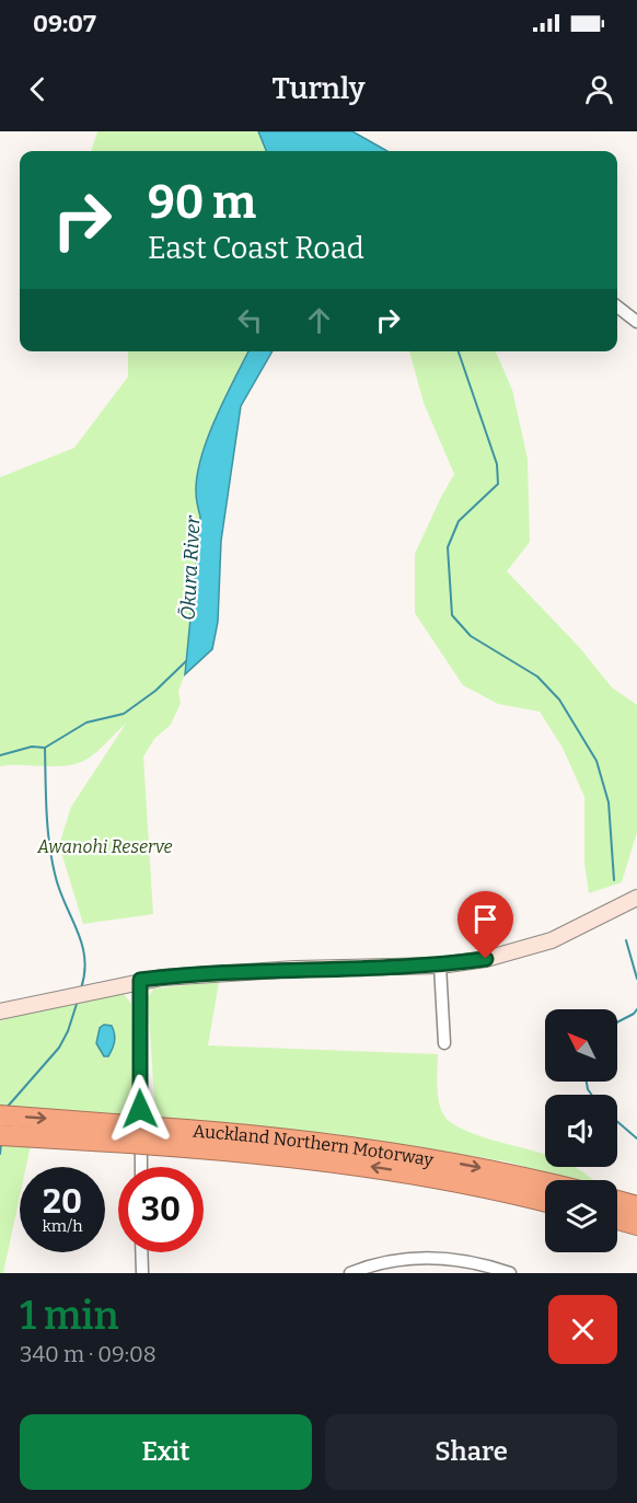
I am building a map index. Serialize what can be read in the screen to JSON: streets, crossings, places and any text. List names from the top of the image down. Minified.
{"streets":{"highway":["Auckland Northern Motorway"]},"water":["Ōkura River"],"parks":["Awanohi Reserve"],"north":"top left","page":{"status":"09:07","header":"Turnly","turn":["90 m","East Coast Road"],"speed":"20 km/h","limit":"30","heading":["1 min","340 m · 09:08"],"buttons":["Exit","Share"]}}
